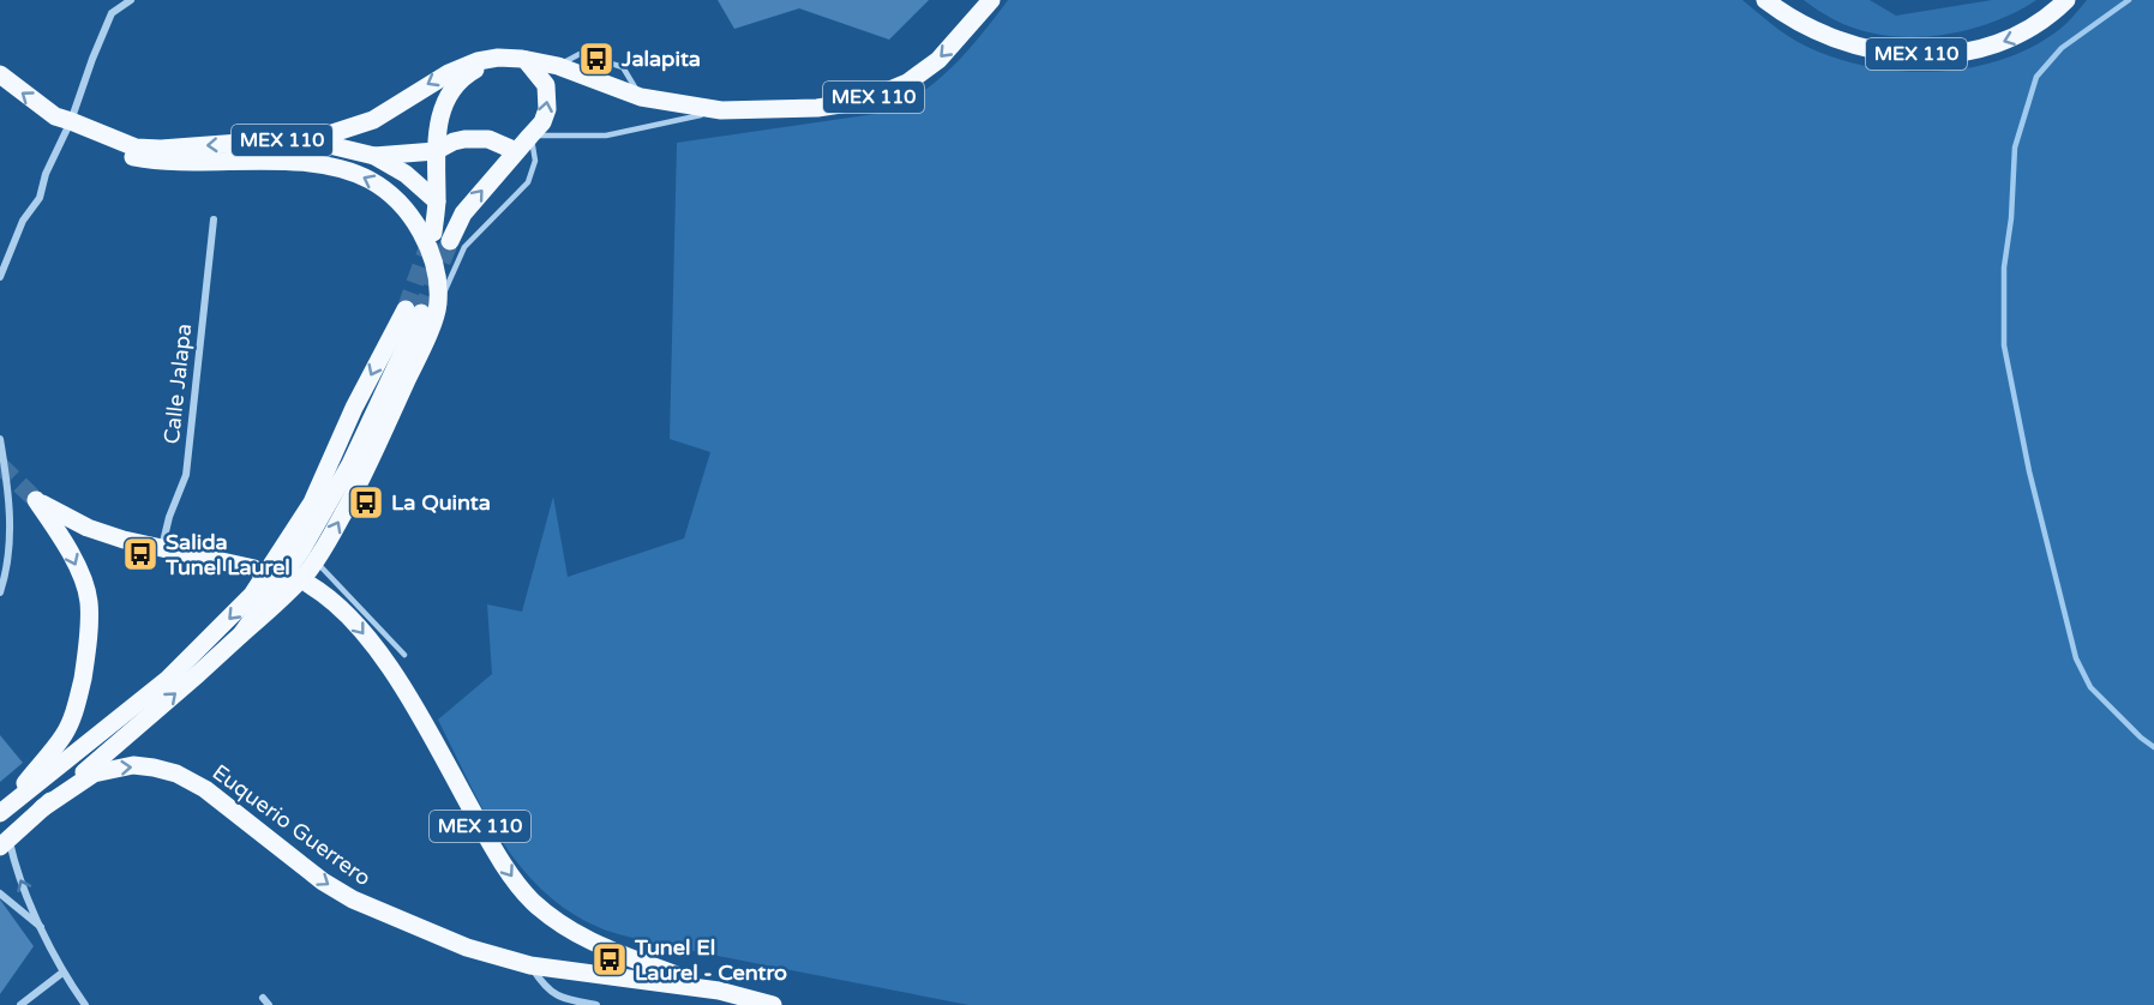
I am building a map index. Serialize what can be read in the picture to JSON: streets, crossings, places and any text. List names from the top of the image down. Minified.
{"streets":{"main road":["MEX 110","Euquerio Guerrero"],"street":["Calle Jalapa"]},"crossings":[["MEX 110","Euquerio Guerrero"]],"one_way":["Euquerio Guerrero"],"places":{"bus stop":["Jalapita","La Quinta","Salida Tunel Laurel","Tunel El Laurel - Centro"]}}
